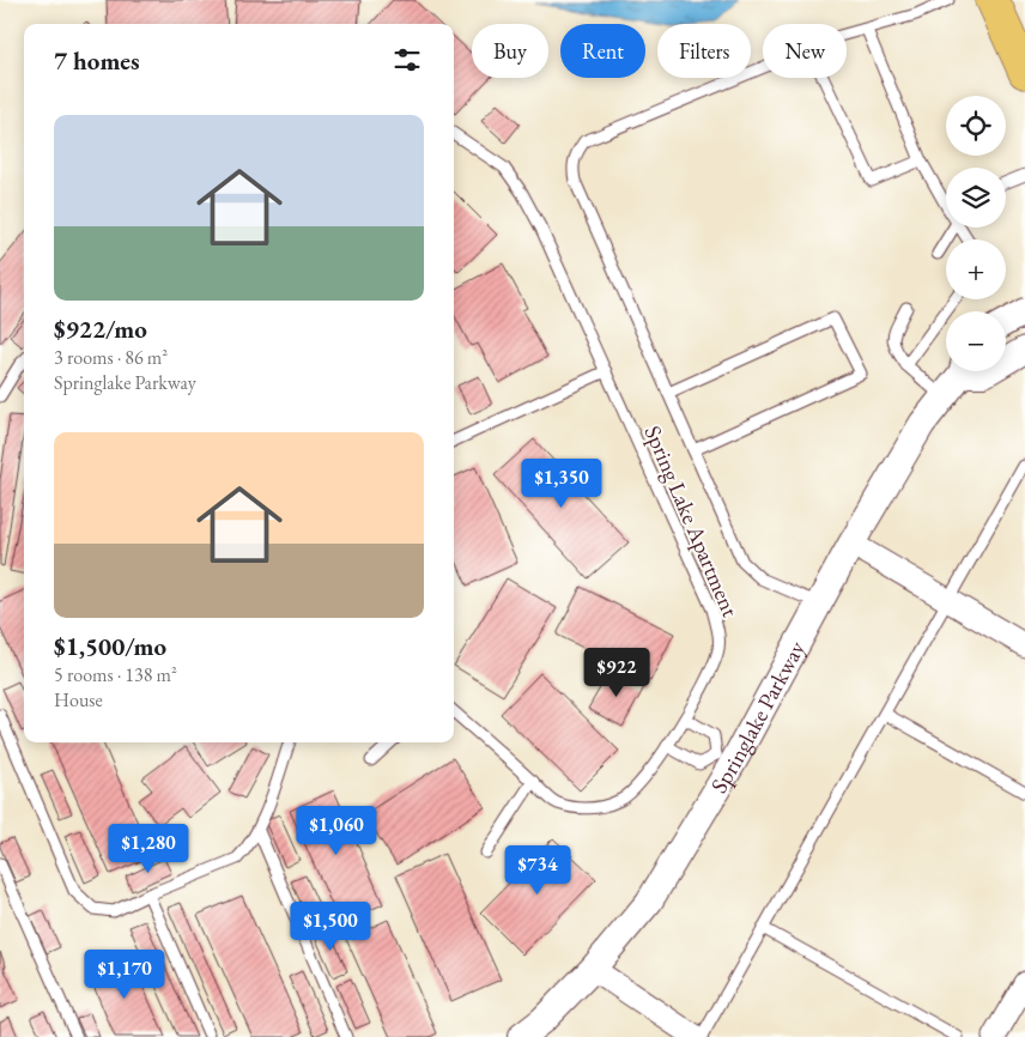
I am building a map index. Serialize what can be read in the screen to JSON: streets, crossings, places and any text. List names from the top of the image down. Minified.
{"streets":{"street":["Springlake Parkway"],"lane":["Spring Lake Apartment"]},"page":{"chip":["Buy","Rent","Filters","New"],"heading":"7 homes","map_buttons":["+","−"],"list":[{"name":"$922/mo","note":"3 rooms · 86 m² · Springlake Parkway"},{"name":"$1,500/mo","note":"5 rooms · 138 m² · House"}],"price":["$1,350","$922","$1,060","$1,280","$734","$1,500","$1,170"]}}
